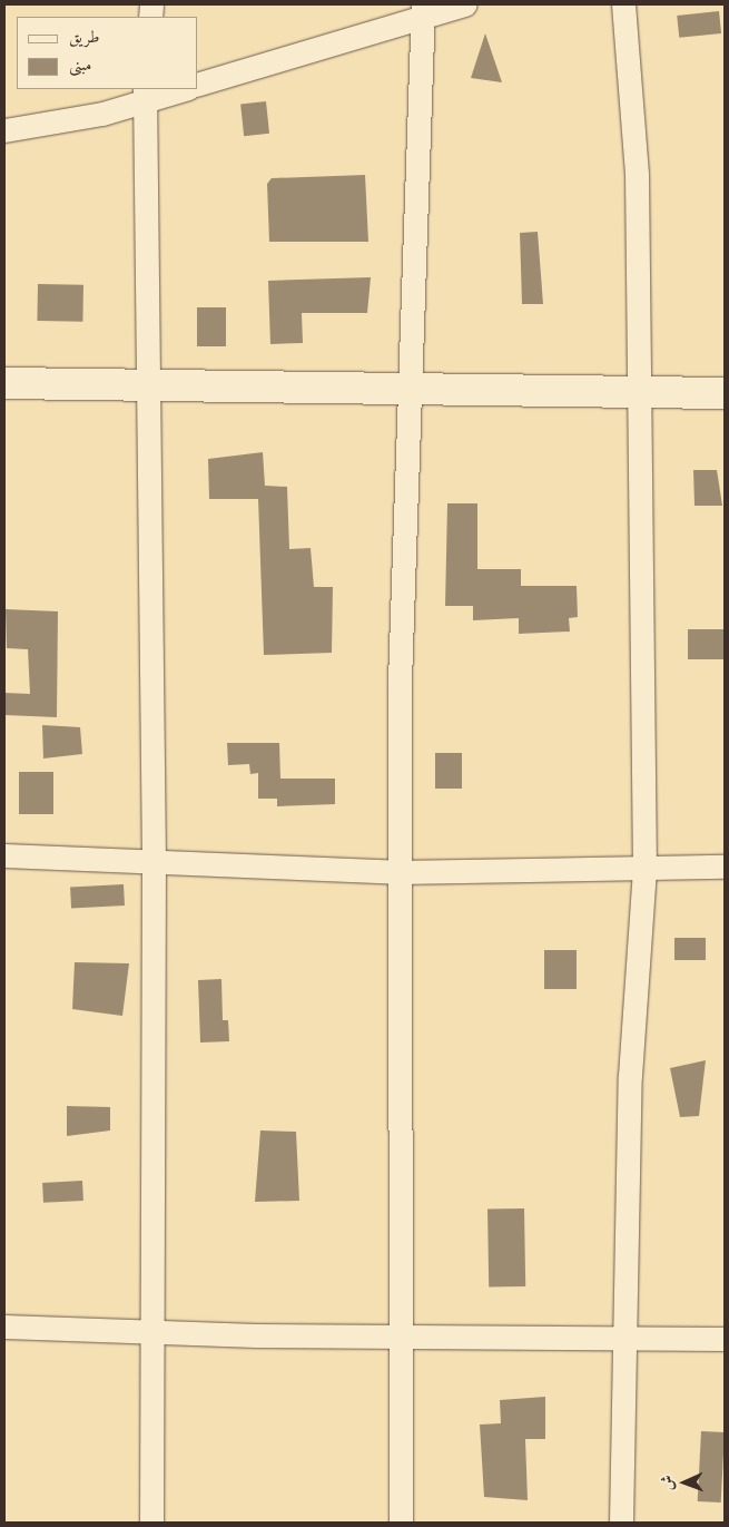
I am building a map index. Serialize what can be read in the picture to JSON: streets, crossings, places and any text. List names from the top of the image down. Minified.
{"legend":["طريق","مبنى"],"north":"left"}
